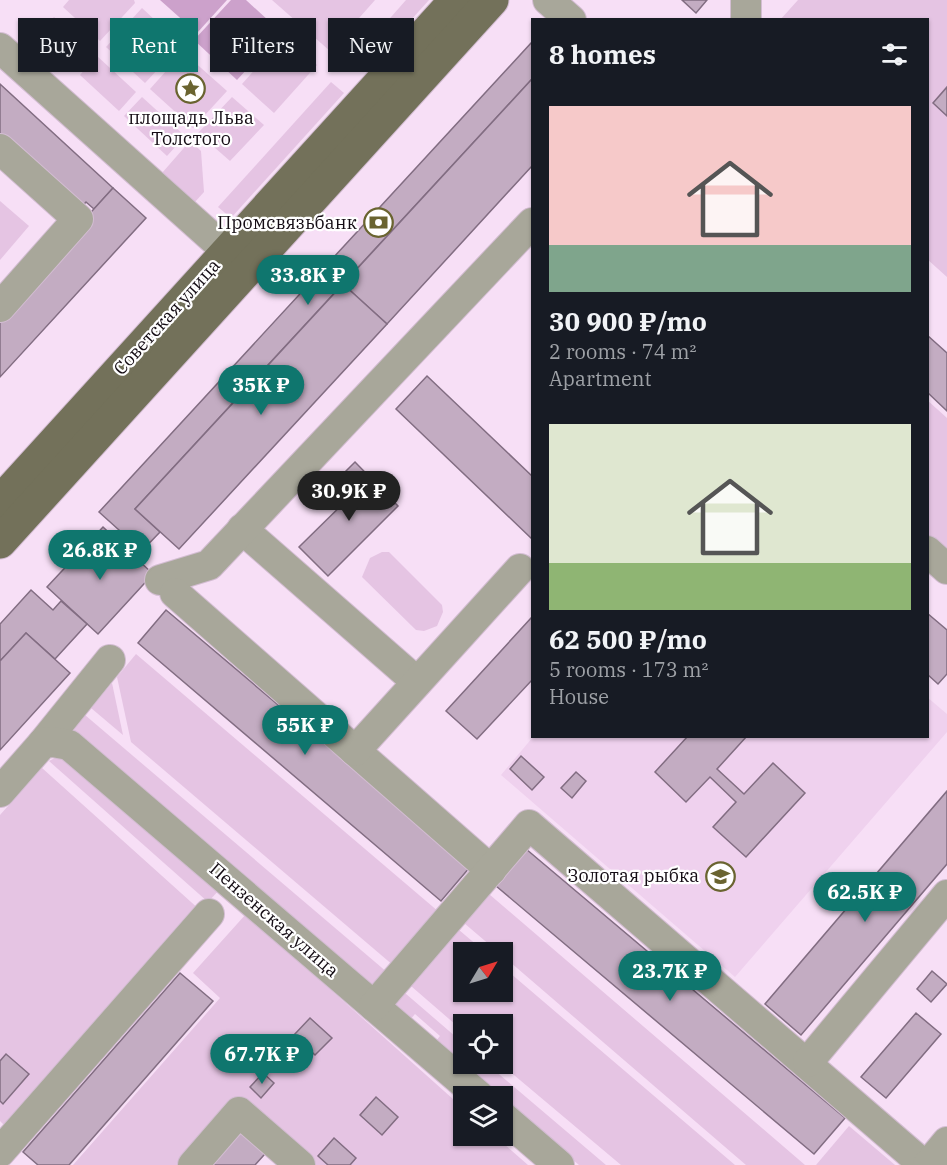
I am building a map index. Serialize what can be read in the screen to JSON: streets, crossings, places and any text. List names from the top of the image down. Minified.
{"streets":{"main road":["Советская улица"],"street":["Пензенская улица"]},"places":{"place":["площадь Льва Толстого"],"bank":["Промсвязьбанк"],"school or university":["Золотая рыбка"]},"north":"top right","page":{"chip":["Buy","Rent","Filters","New"],"heading":"8 homes","list":[{"name":"30 900 ₽/mo","note":"2 rooms · 74 m² · Apartment"},{"name":"62 500 ₽/mo","note":"5 rooms · 173 m² · House"}],"price":["33.8K ₽","35K ₽","30.9K ₽","26.8K ₽","55K ₽","62.5K ₽","23.7K ₽","67.7K ₽"]}}
